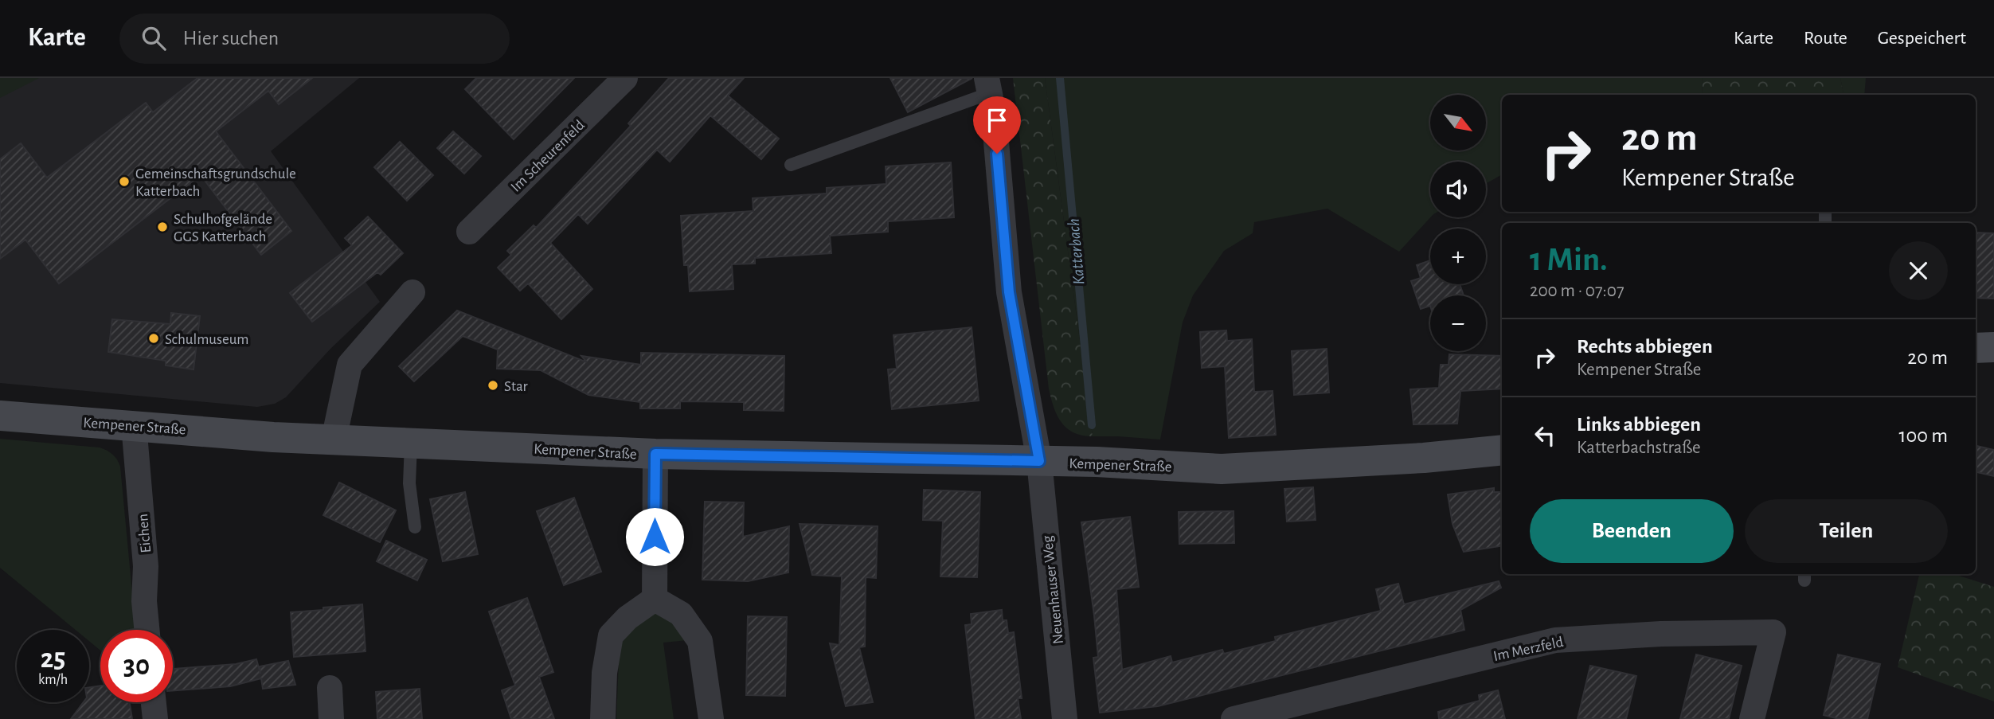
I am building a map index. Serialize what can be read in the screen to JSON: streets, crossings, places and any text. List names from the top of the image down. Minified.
{"streets":{"main road":["Kempener Straße"],"street":["Im Scheurenfeld","Eichen","Neuenhauser Weg","Im Merzfeld"]},"crossings":[["Kempener Straße","Eichen"],["Kempener Straße","Neuenhauser Weg"]],"water":["Katterbach"],"places":["Gemeinschaftsgrundschule Katterbach","Schulhofgelände GGS Katterbach","Schulmuseum","Star"],"north":"bottom right","page":{"header":"Karte","search":"Hier suchen","nav":["Karte","Route","Gespeichert"],"map_buttons":["+","−"],"turn":["20 m","Kempener Straße"],"heading":["1 Min.","200 m · 07:07"],"list":[{"name":"Rechts abbiegen","note":"Kempener Straße","value":"20 m"},{"name":"Links abbiegen","note":"Katterbachstraße","value":"100 m"}],"buttons":["Beenden","Teilen"],"speed":"25 km/h","limit":"30"}}
